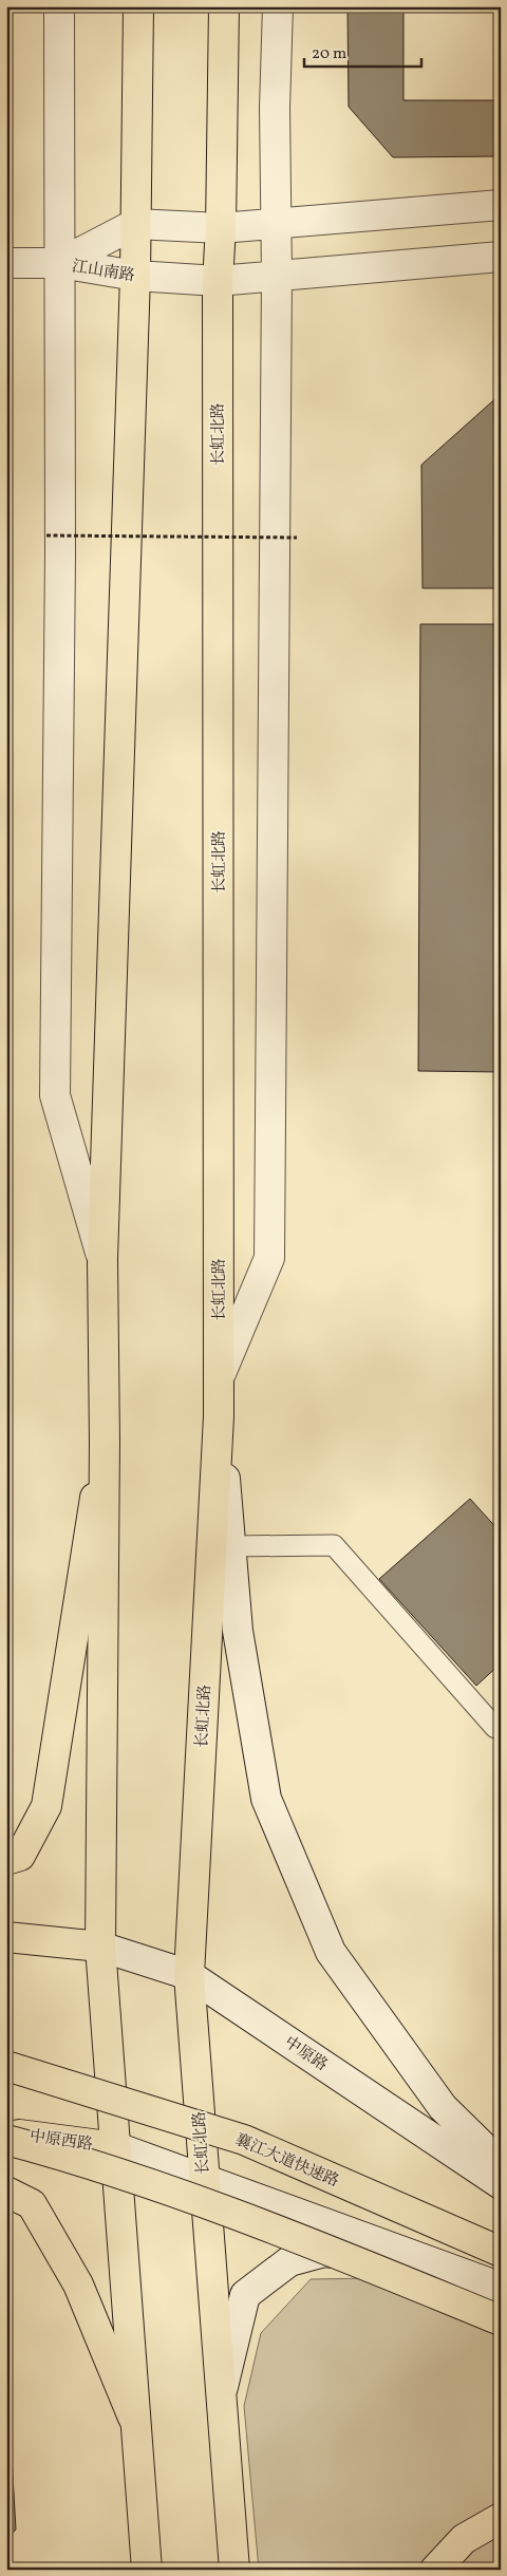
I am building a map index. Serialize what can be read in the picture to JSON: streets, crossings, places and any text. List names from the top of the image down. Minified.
{"streets":{"main road":["长虹北路","中原西路","襄江大道快速路"],"street":["江山南路","中原路"]},"crossings":[["江山南路","长虹北路"],["长虹北路","中原路"]],"scale_bar":"20 m"}
